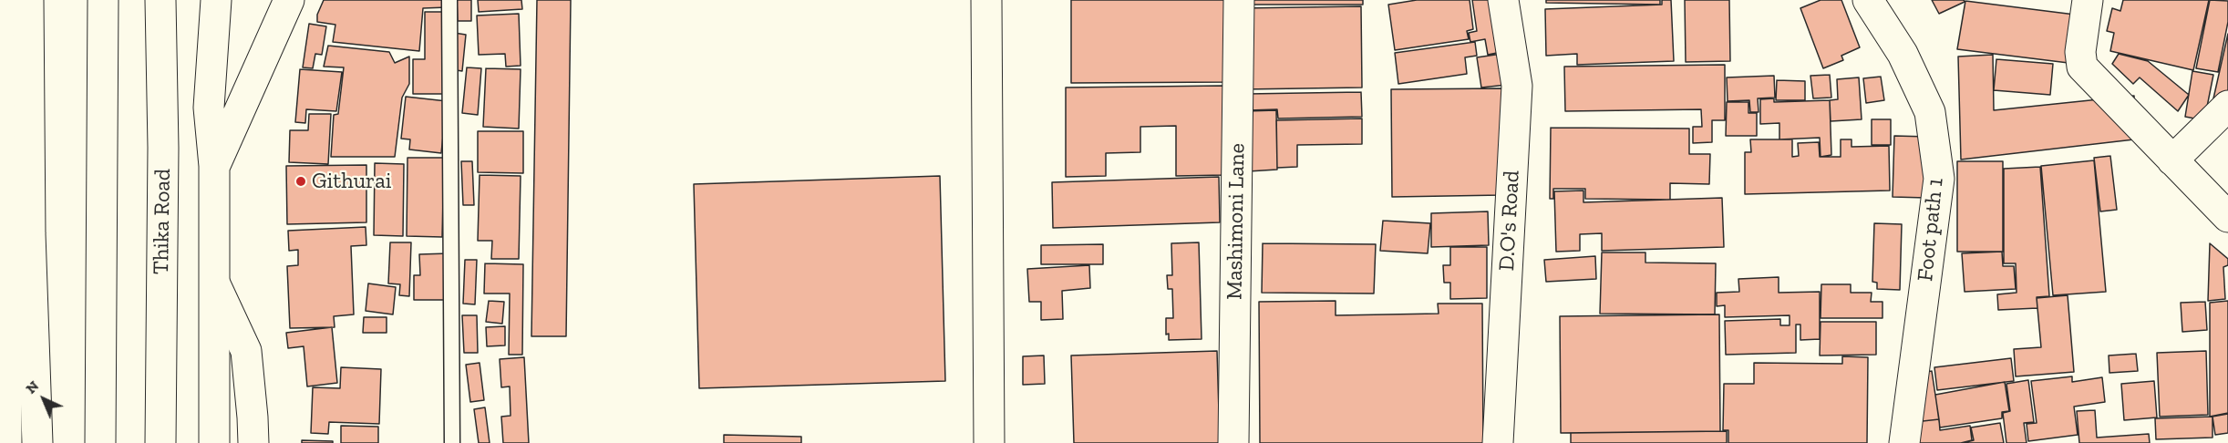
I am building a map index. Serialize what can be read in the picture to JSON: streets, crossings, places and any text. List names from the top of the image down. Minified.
{"streets":{"main road":["D.O's Road","Thika Road","Mashimoni Lane","Foot path 1"]},"places":["Githurai"],"north":"top left"}
